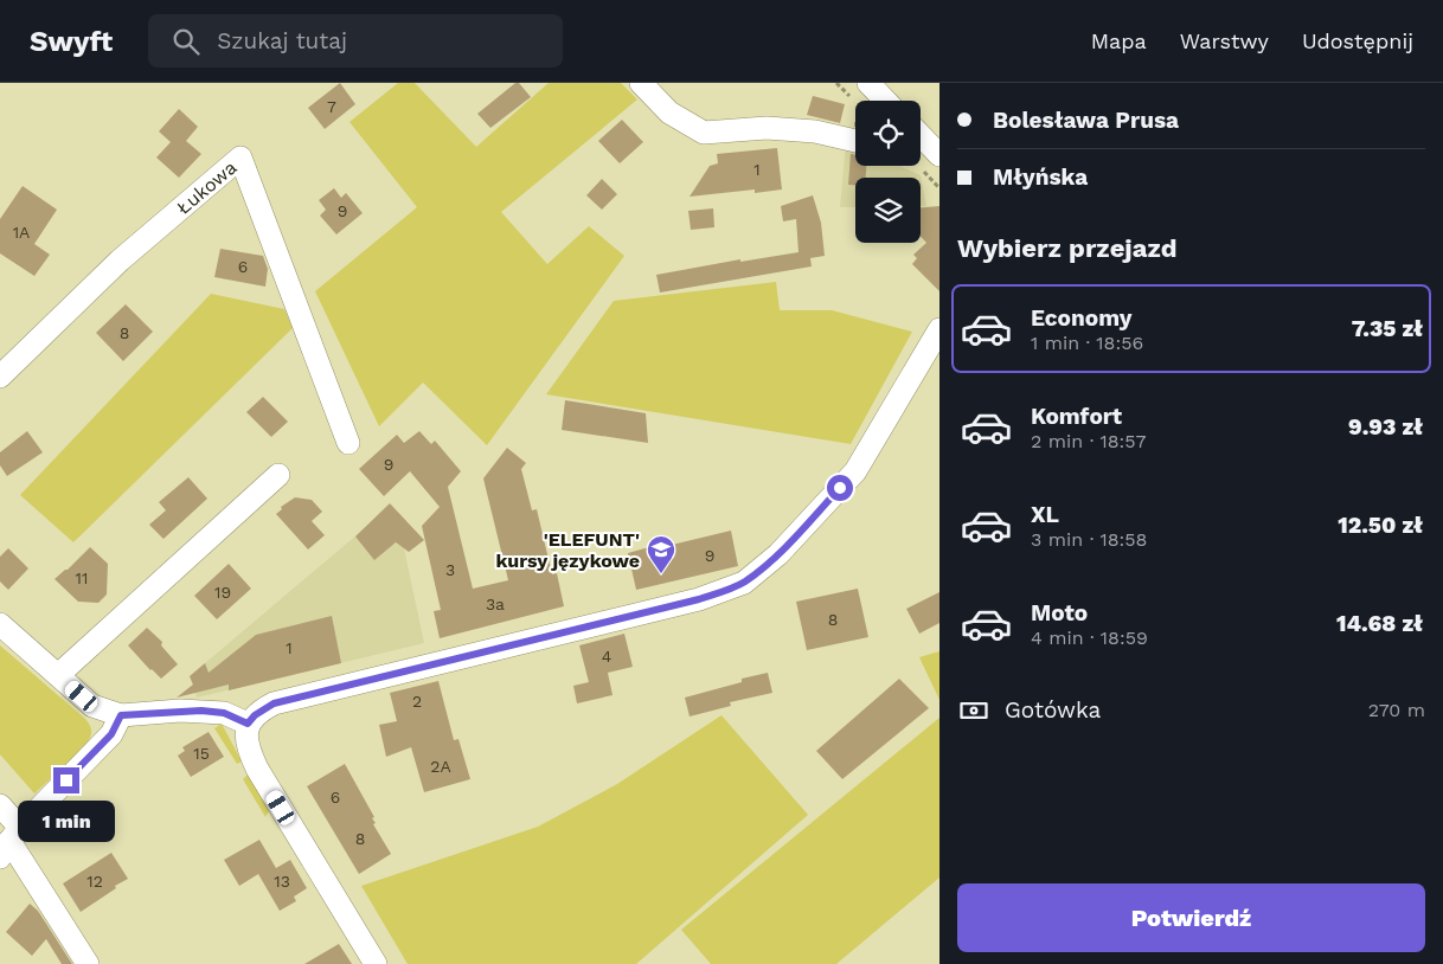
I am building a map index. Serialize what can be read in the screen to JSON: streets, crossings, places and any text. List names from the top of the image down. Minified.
{"streets":{"street":["Łukowa"]},"places":{"school or university":["'ELEFUNT' kursy językowe"]},"house_numbers":["7","1","9","1A","6","8","9","9","3","11","19","3a","8","1","4","2","15","2A","6","8","12","13"],"page":{"header":"Swyft","search":"Szukaj tutaj","nav":["Mapa","Warstwy","Udostępnij"],"banner":["Bolesława Prusa","Młyńska"],"heading":"Wybierz przejazd","list":[{"name":"Economy","note":"1 min · 18:56","value":"7.35 zł"},{"name":"Komfort","note":"2 min · 18:57","value":"9.93 zł"},{"name":"XL","note":"3 min · 18:58","value":"12.50 zł"},{"name":"Moto","note":"4 min · 18:59","value":"14.68 zł"}],"pay":["Gotówka","270 m"],"bubble":"1 min","buttons":"Potwierdź"}}
